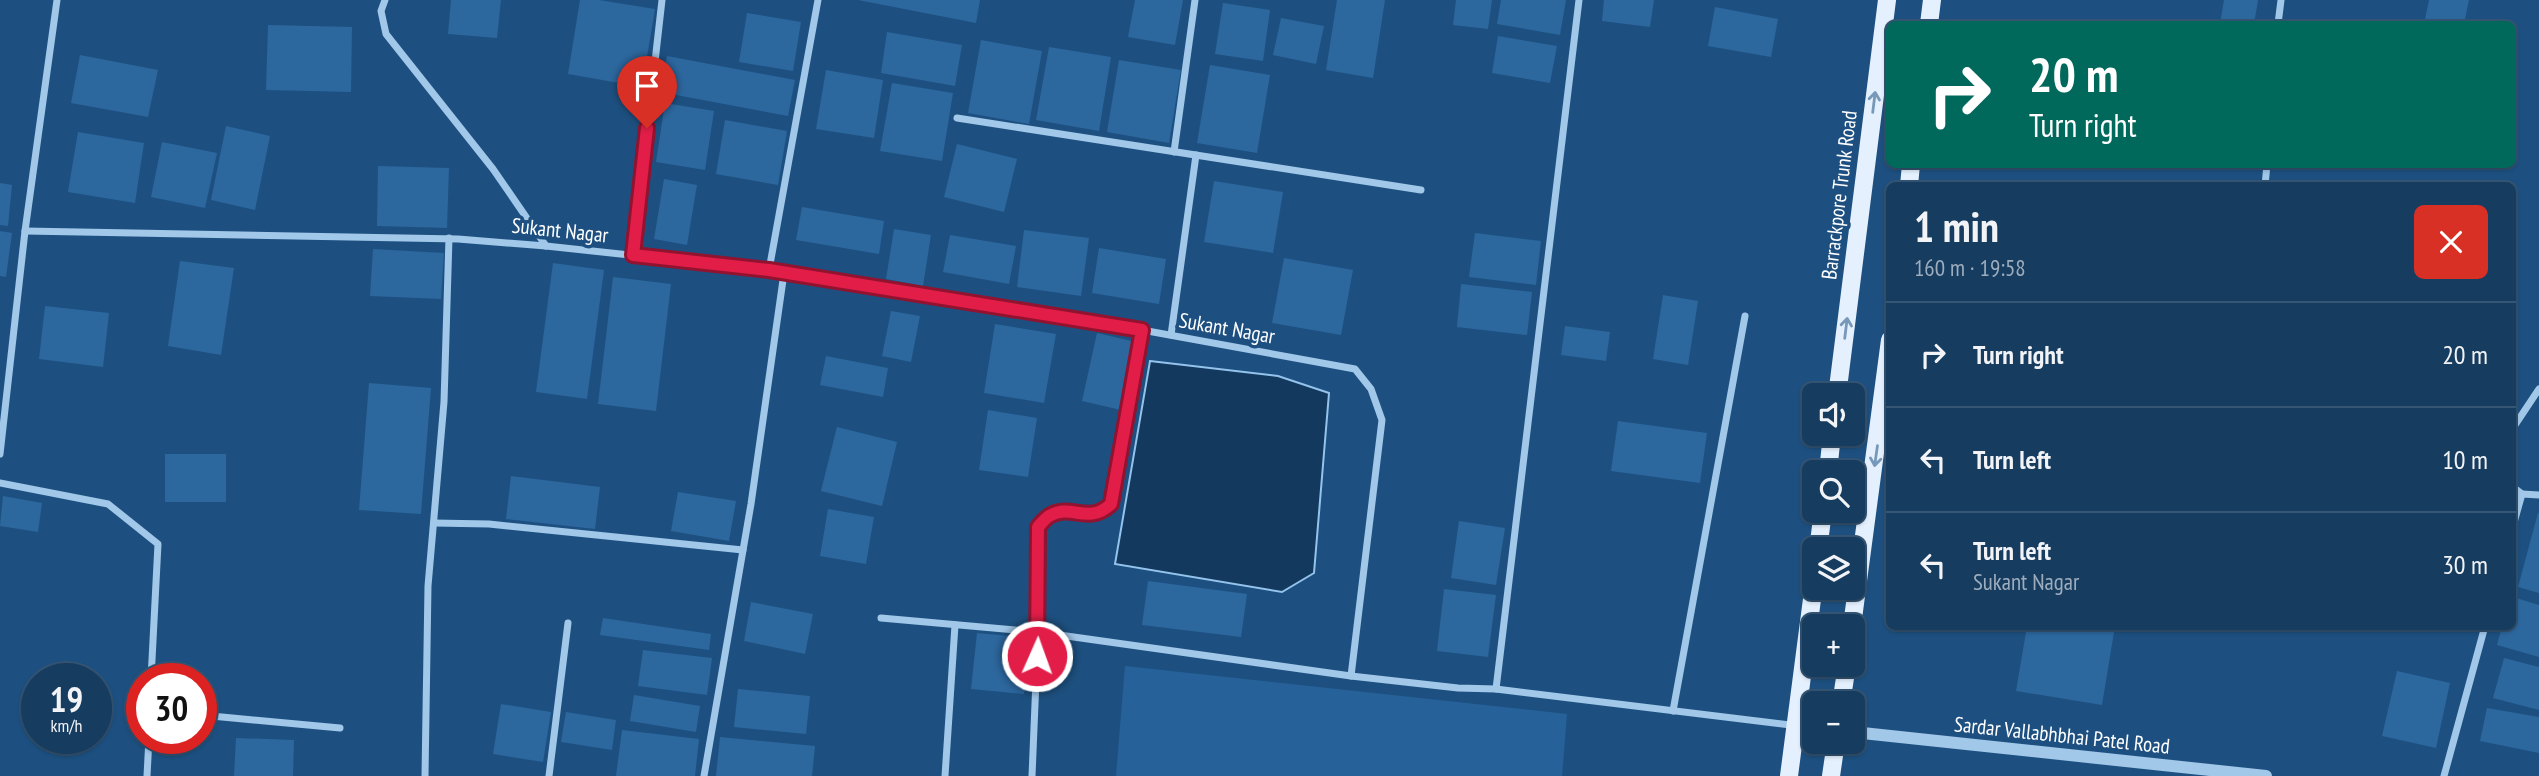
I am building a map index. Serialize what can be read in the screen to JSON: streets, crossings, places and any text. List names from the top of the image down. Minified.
{"streets":{"main road":["Barrackpore Trunk Road"],"street":["Sukant Nagar","Sardar Vallabhbhai Patel Road"]},"one_way":["Barrackpore Trunk Road"],"page":{"turn":["20 m","Turn right"],"heading":["1 min","160 m · 19:58"],"list":[{"name":"Turn right","value":"20 m"},{"name":"Turn left","value":"10 m"},{"name":"Turn left","note":"Sukant Nagar","value":"30 m"}],"map_buttons":["+","−"],"speed":"19 km/h","limit":"30"}}
